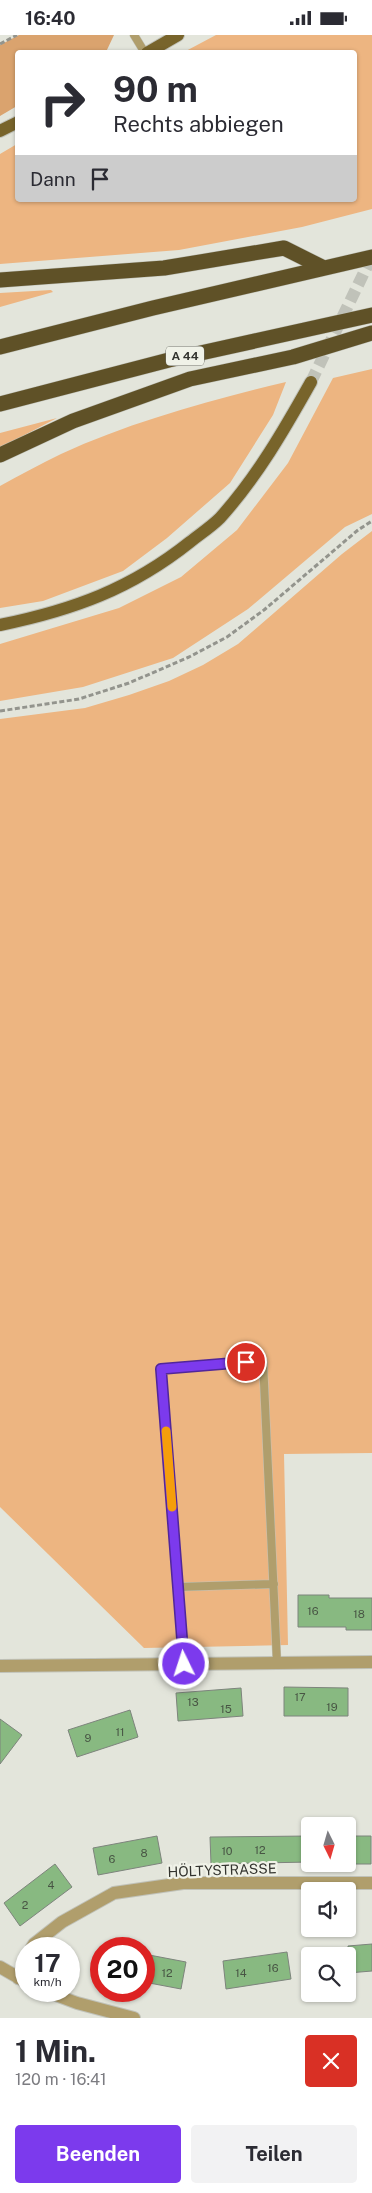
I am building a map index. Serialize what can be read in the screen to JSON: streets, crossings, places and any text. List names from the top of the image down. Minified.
{"streets":{"highway":["A 44"],"street":["HÖLTYSTRASSE"]},"house_numbers":["16","18","17","13","19","15","11","9","12","10","8","6","4","2","16","12","14"],"north":"bottom","page":{"status":"16:40","turn":["90 m","Rechts abbiegen"],"then":"Dann","speed":"17 km/h","limit":"20","heading":["1 Min.","120 m · 16:41"],"buttons":["Beenden","Teilen"]}}
